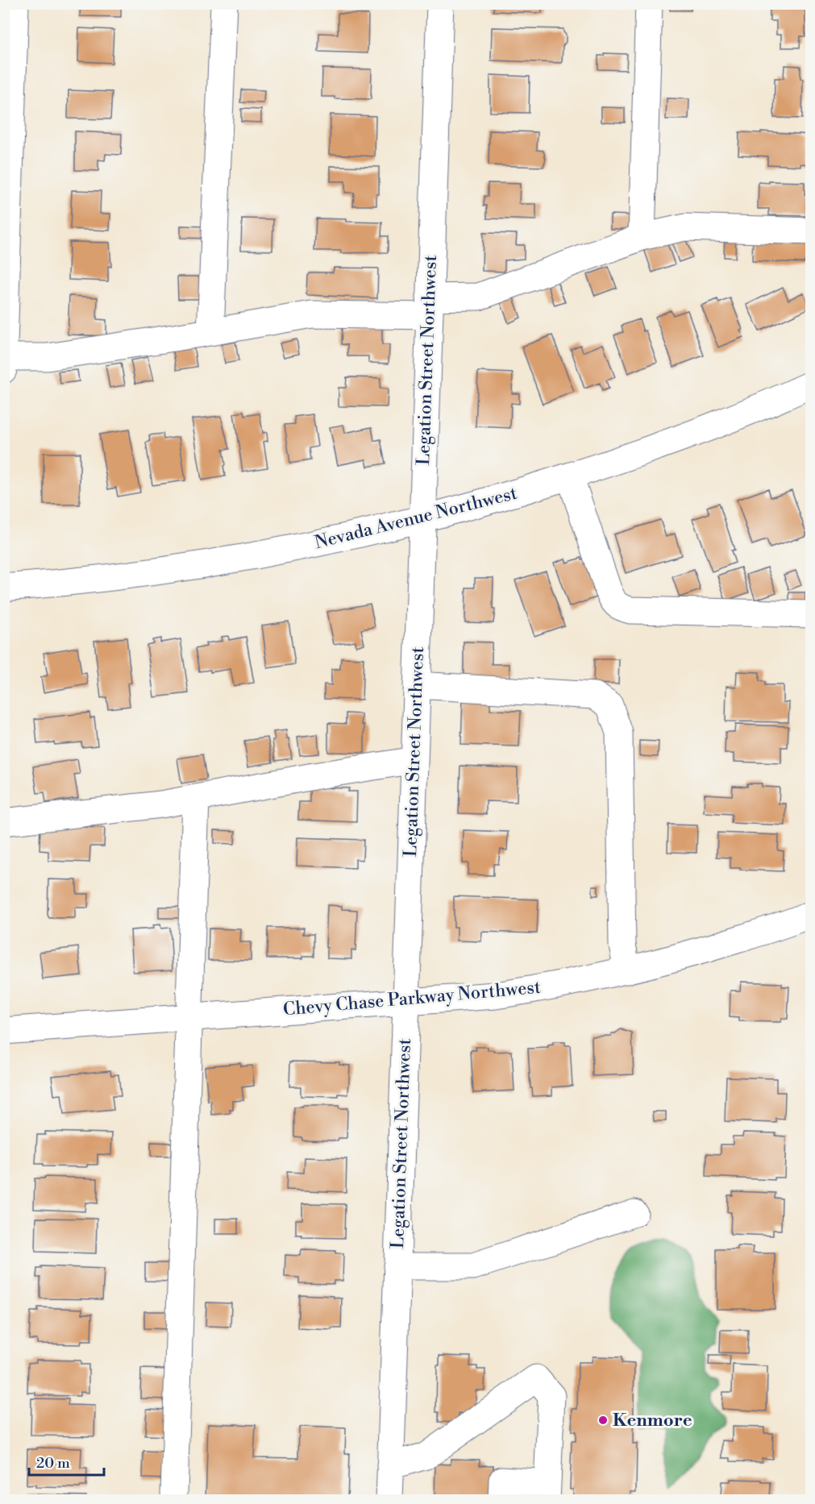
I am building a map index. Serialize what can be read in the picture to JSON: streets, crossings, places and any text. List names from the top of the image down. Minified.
{"streets":{"street":["Legation Street Northwest","Nevada Avenue Northwest","Chevy Chase Parkway Northwest"]},"crossings":[["Legation Street Northwest","Nevada Avenue Northwest"],["Legation Street Northwest","Chevy Chase Parkway Northwest"]],"places":["Kenmore"],"scale_bar":"20 m"}
